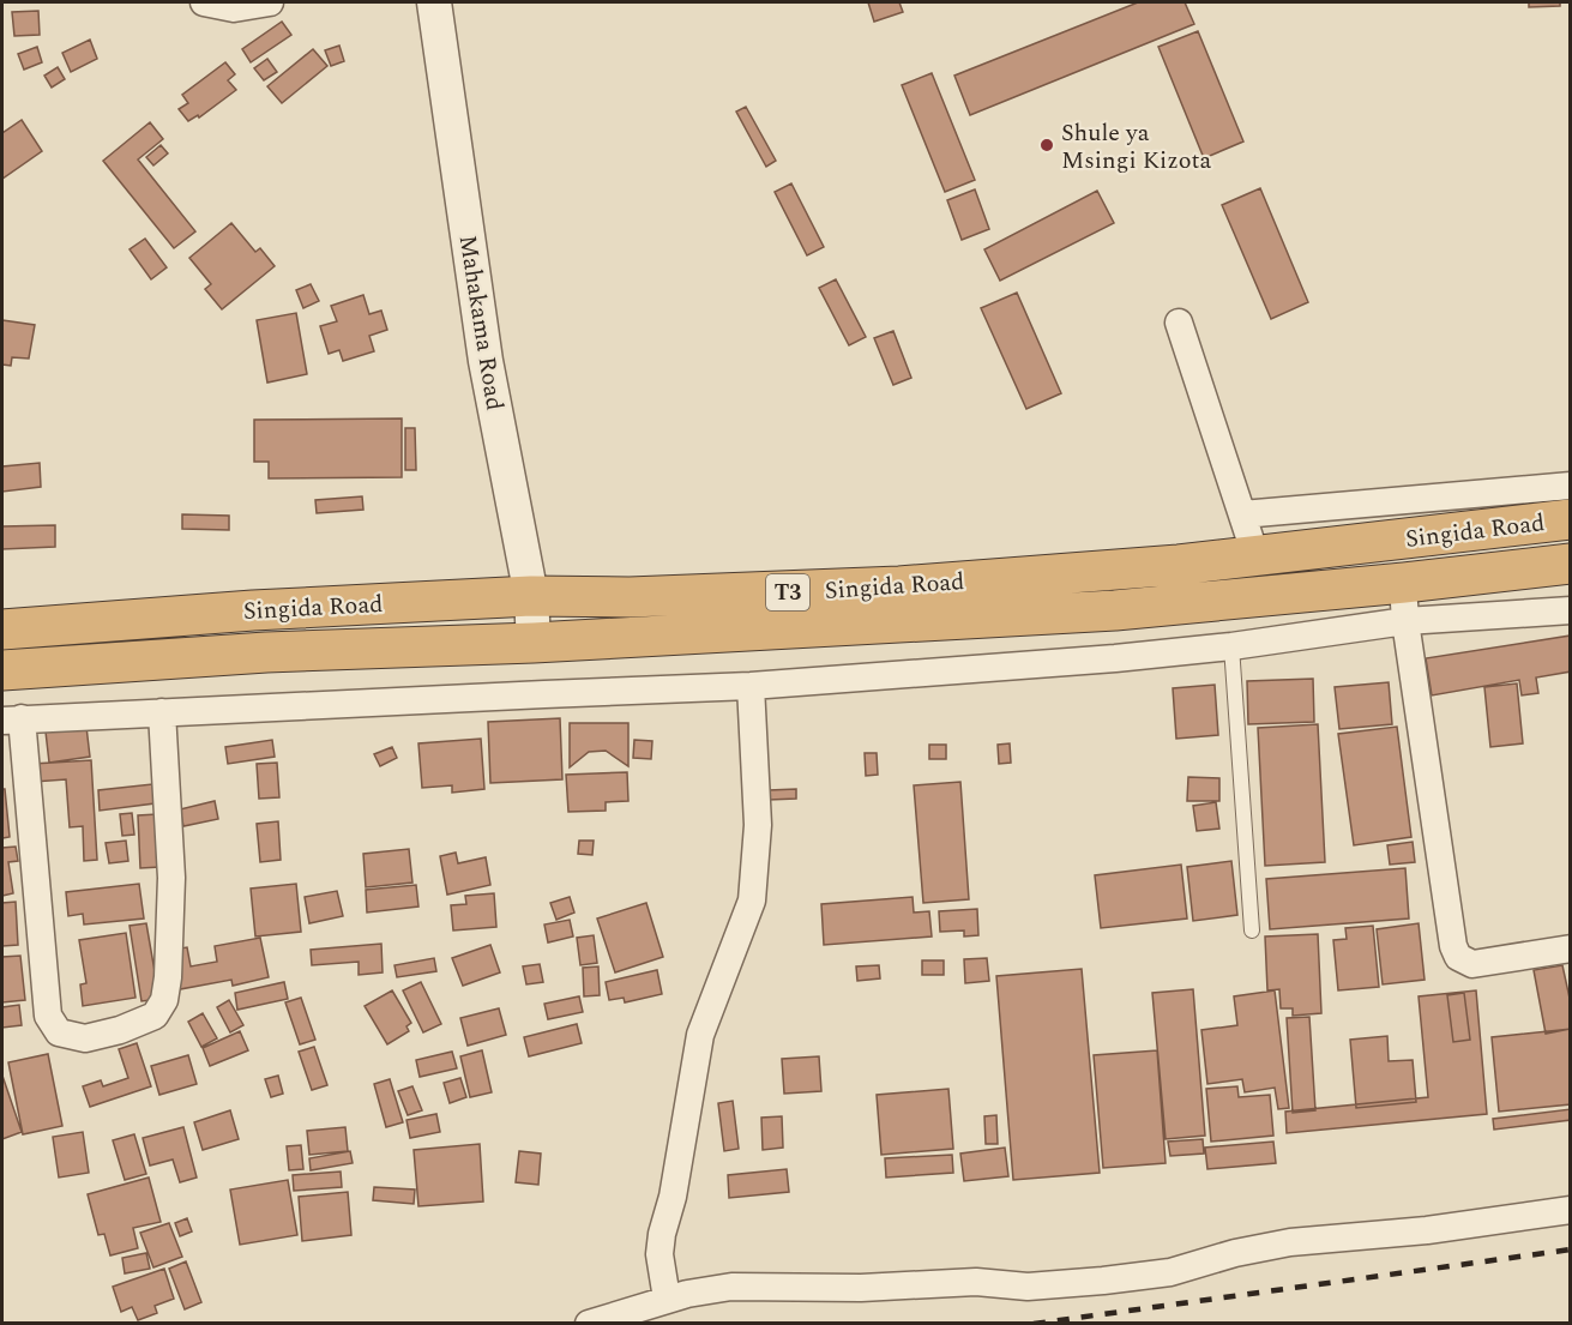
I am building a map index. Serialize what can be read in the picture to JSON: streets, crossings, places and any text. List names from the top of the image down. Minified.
{"streets":{"highway":["Singida Road","T3"],"street":["Mahakama Road"]},"crossings":[["Mahakama Road","Singida Road"]],"places":["Shule ya Msingi Kizota"]}
